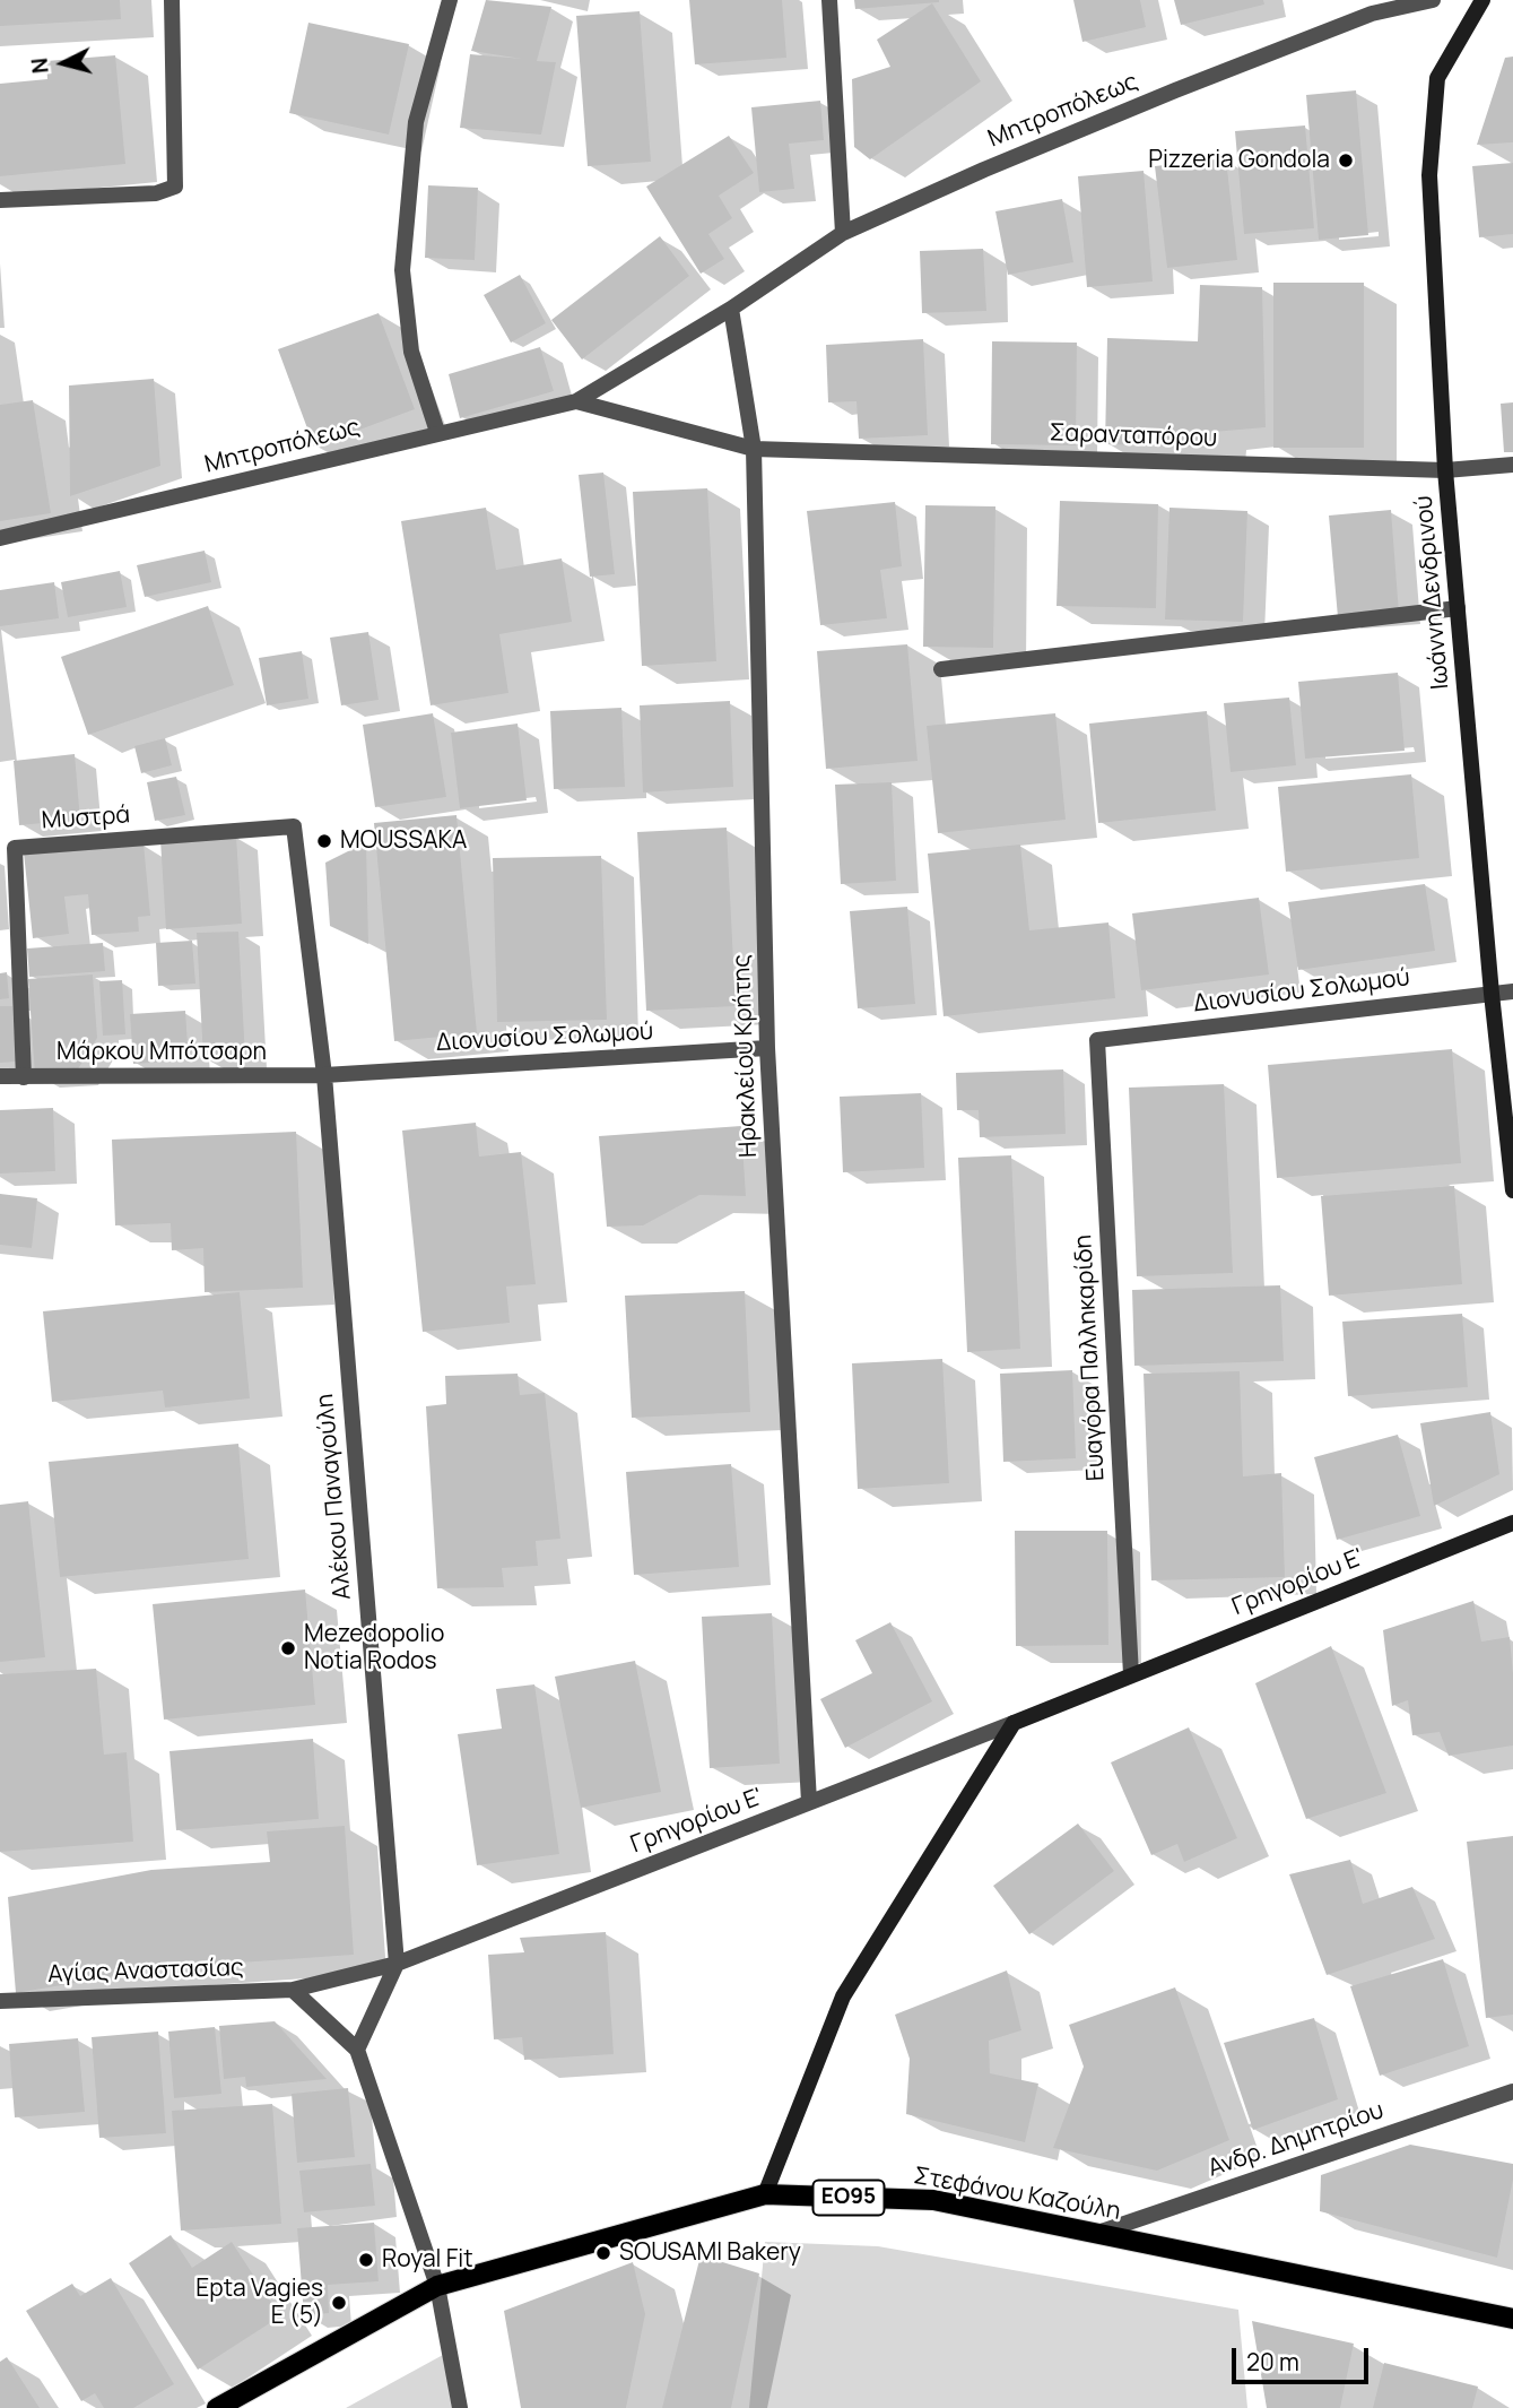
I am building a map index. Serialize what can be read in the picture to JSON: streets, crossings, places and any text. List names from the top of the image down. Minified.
{"streets":{"main road":["Στεφάνου Καζούλη","ΕΟ95"],"street":["Μητροπόλεως","Σαρανταπόρου","Ιωάννη Δενδρινού","Μυστρά","Διονυσίου Σολωμού","Μάρκου Μπότσαρη","Ηρακλείου Κρήτης","Ευαγόρα Παλληκαρίδη","Αλέκου Παναγούλη","Γρηγορίου Ε'","Αγίας Αναστασίας","Ανδρ. Δημητρίου"]},"crossings":[["Μητροπόλεως","Σαρανταπόρου"],["Μητροπόλεως","Ηρακλείου Κρήτης"],["Σαρανταπόρου","Ιωάννη Δενδρινού"],["Σαρανταπόρου","Ηρακλείου Κρήτης"],["Ιωάννη Δενδρινού","Διονυσίου Σολωμού"],["Μυστρά","Μάρκου Μπότσαρη"],["Μυστρά","Αλέκου Παναγούλη"],["Διονυσίου Σολωμού","Μάρκου Μπότσαρη"],["Διονυσίου Σολωμού","Ηρακλείου Κρήτης"],["Διονυσίου Σολωμού","Ευαγόρα Παλληκαρίδη"],["Διονυσίου Σολωμού","Αλέκου Παναγούλη"],["Μάρκου Μπότσαρη","Αλέκου Παναγούλη"],["Ηρακλείου Κρήτης","Γρηγορίου Ε'"],["Ευαγόρα Παλληκαρίδη","Γρηγορίου Ε'"],["Αλέκου Παναγούλη","Γρηγορίου Ε'"],["Αλέκου Παναγούλη","Αγίας Αναστασίας"],["Γρηγορίου Ε'","Αγίας Αναστασίας"],["Ανδρ. Δημητρίου","Στεφάνου Καζούλη"]],"places":["Pizzeria Gondola","MOUSSAKA","Mezedopolio Notia Rodos","SOUSAMI Bakery","Royal Fit","Epta Vagies E (5)"],"scale_bar":"20 m","north":"left"}
